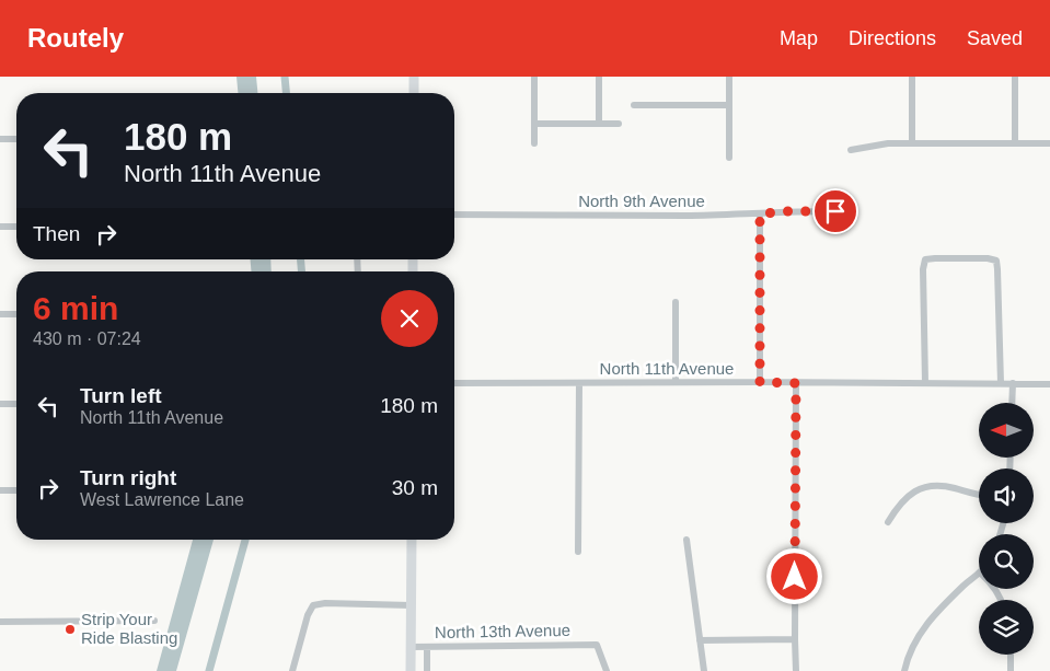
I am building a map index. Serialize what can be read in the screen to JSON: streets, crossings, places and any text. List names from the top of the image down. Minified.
{"streets":{"street":["North 9th Avenue","North 11th Avenue","North 13th Avenue"]},"places":["Strip Your Ride Blasting"],"north":"left","page":{"header":"Routely","nav":["Map","Directions","Saved"],"turn":["180 m","North 11th Avenue"],"then":"Then","heading":["6 min","430 m · 07:24"],"list":[{"name":"Turn left","note":"North 11th Avenue","value":"180 m"},{"name":"Turn right","note":"West Lawrence Lane","value":"30 m"}]}}
